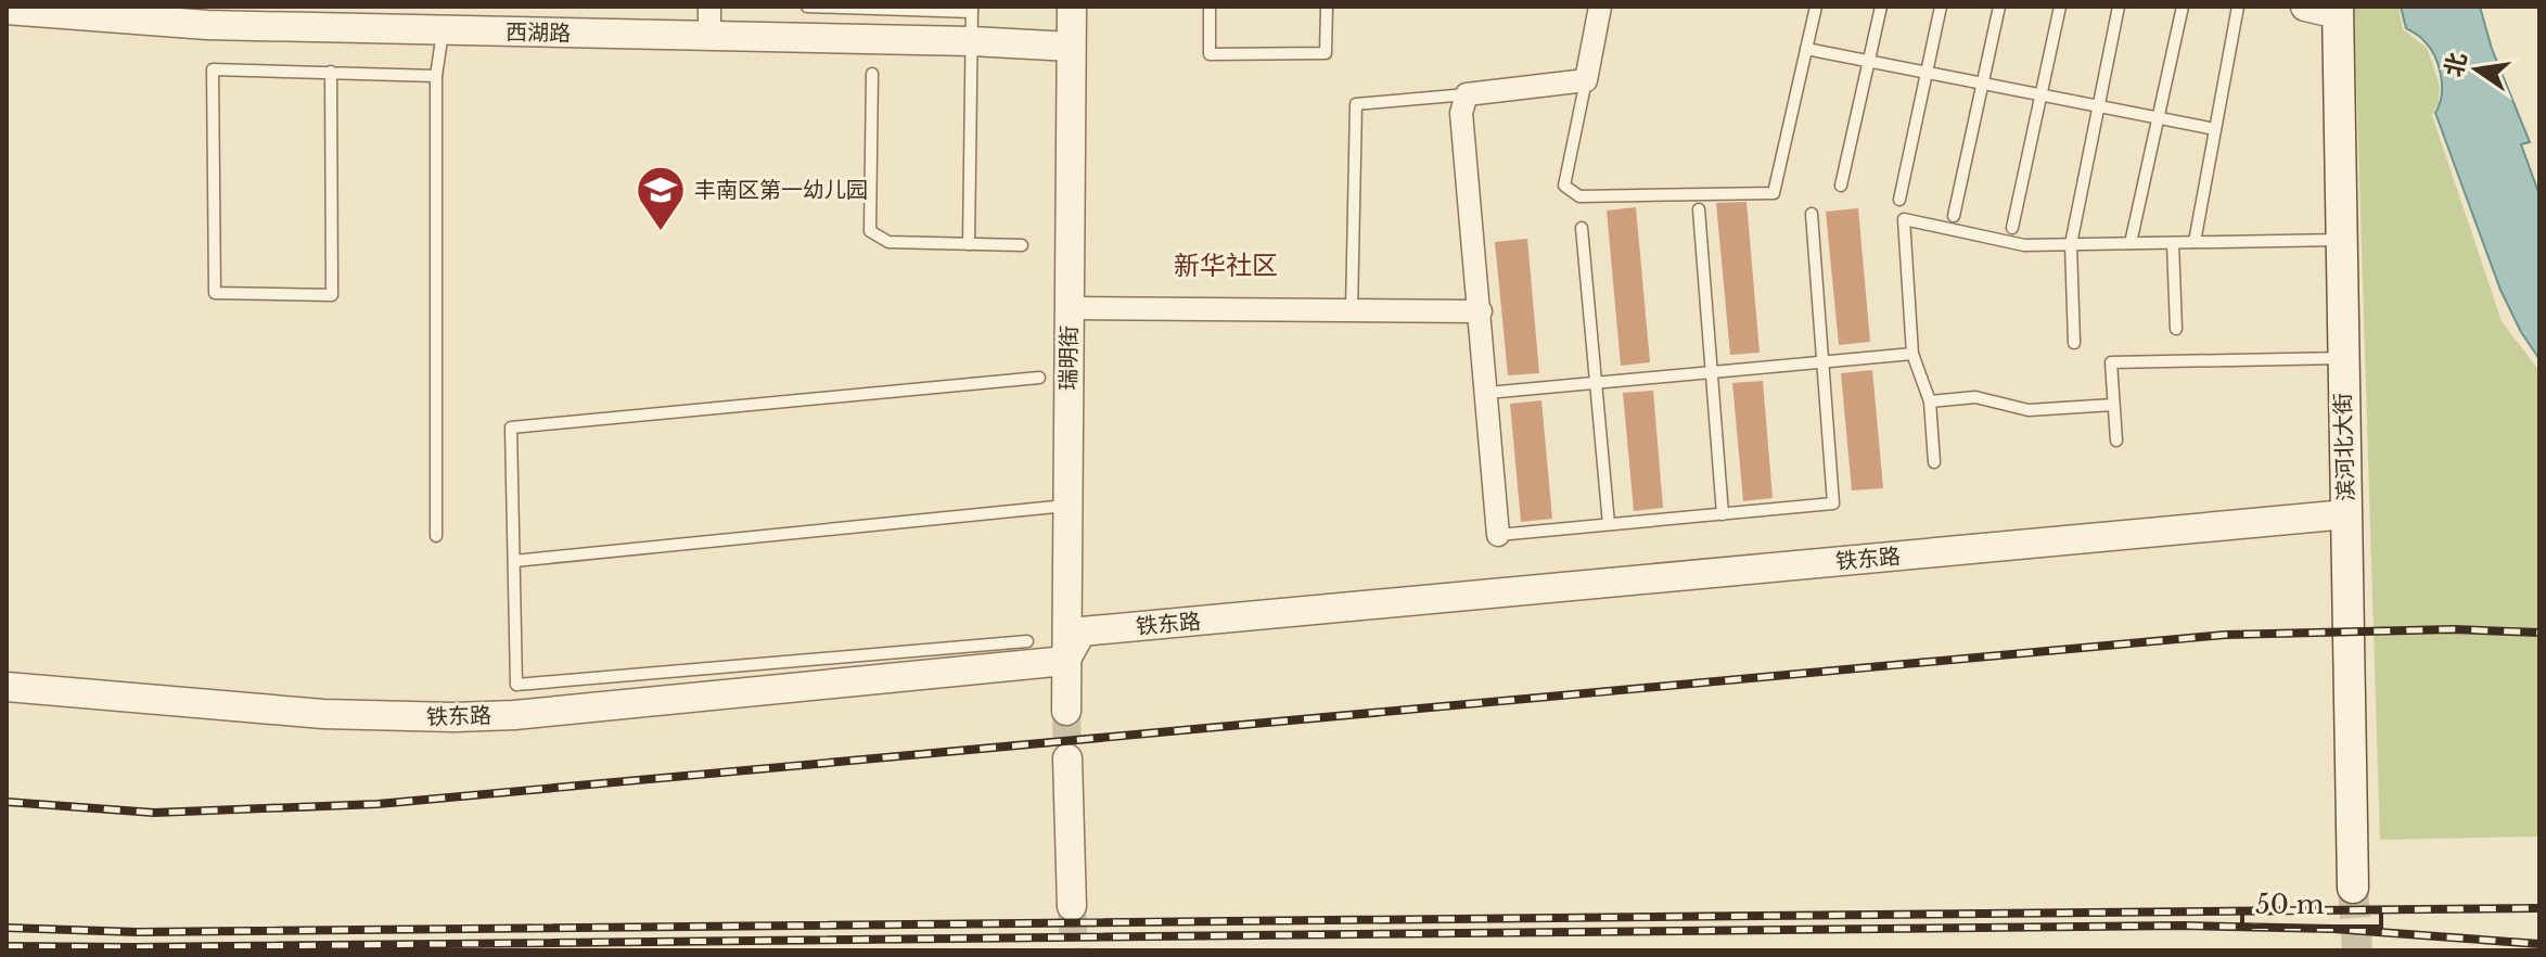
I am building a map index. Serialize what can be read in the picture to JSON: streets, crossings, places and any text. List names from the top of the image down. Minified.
{"streets":{"main road":["滨河北大街"],"street":["西湖路","瑞明街","铁东路"]},"crossings":[["西湖路","瑞明街"],["瑞明街","铁东路"],["滨河北大街","铁东路"]],"districts":["新华社区"],"places":{"school or university":["丰南区第一幼儿园"]},"scale_bar":"50 m","north":"left"}
